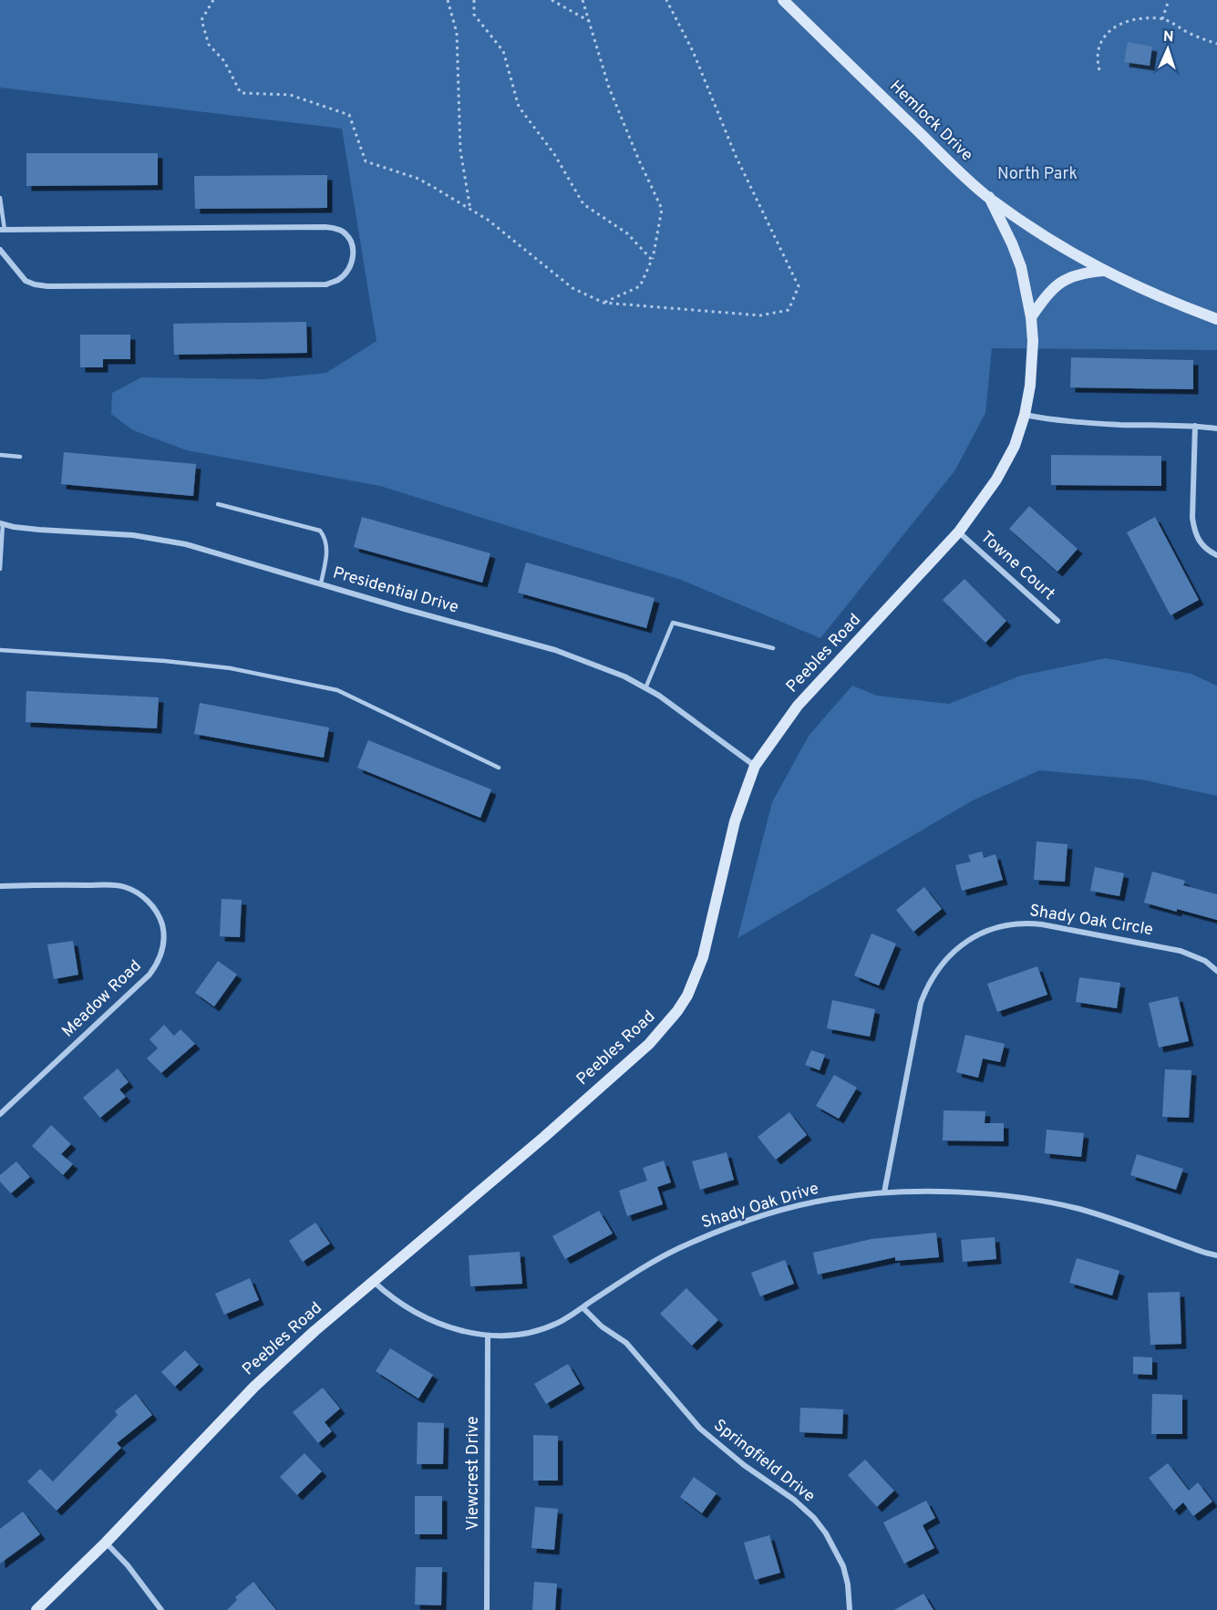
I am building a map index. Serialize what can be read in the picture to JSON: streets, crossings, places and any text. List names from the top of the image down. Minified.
{"streets":{"street":["Hemlock Drive","Towne Court","Presidential Drive","Peebles Road","Shady Oak Circle","Meadow Road","Shady Oak Drive","Springfield Drive","Viewcrest Drive"]},"crossings":[["Hemlock Drive","Peebles Road"],["Towne Court","Peebles Road"],["Presidential Drive","Peebles Road"],["Peebles Road","Shady Oak Drive"],["Shady Oak Circle","Shady Oak Drive"],["Shady Oak Drive","Springfield Drive"],["Shady Oak Drive","Viewcrest Drive"]],"parks":["North Park"],"north":"top"}
